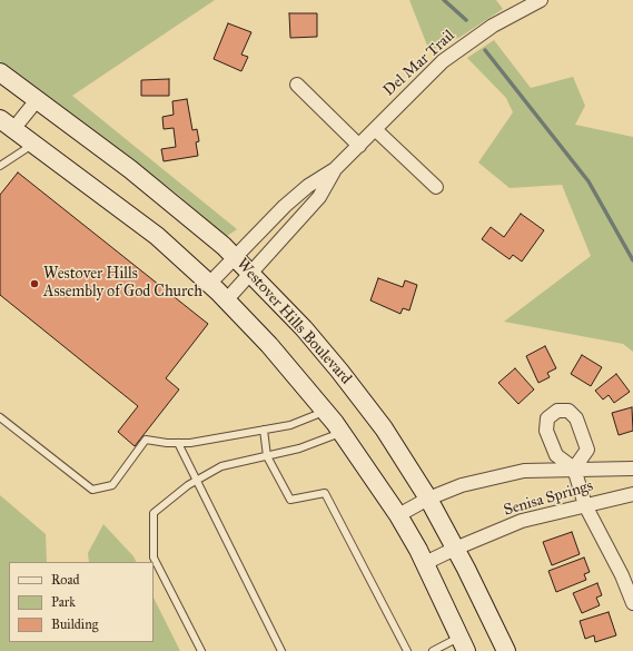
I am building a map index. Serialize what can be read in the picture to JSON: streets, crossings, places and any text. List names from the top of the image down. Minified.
{"streets":{"main road":["Westover Hills Boulevard"],"street":["Del Mar Trail","Senisa Springs"]},"crossings":[["Del Mar Trail","Westover Hills Boulevard"],["Westover Hills Boulevard","Senisa Springs"]],"places":["Westover Hills Assembly of God Church"],"legend":["Road","Park","Building"]}
